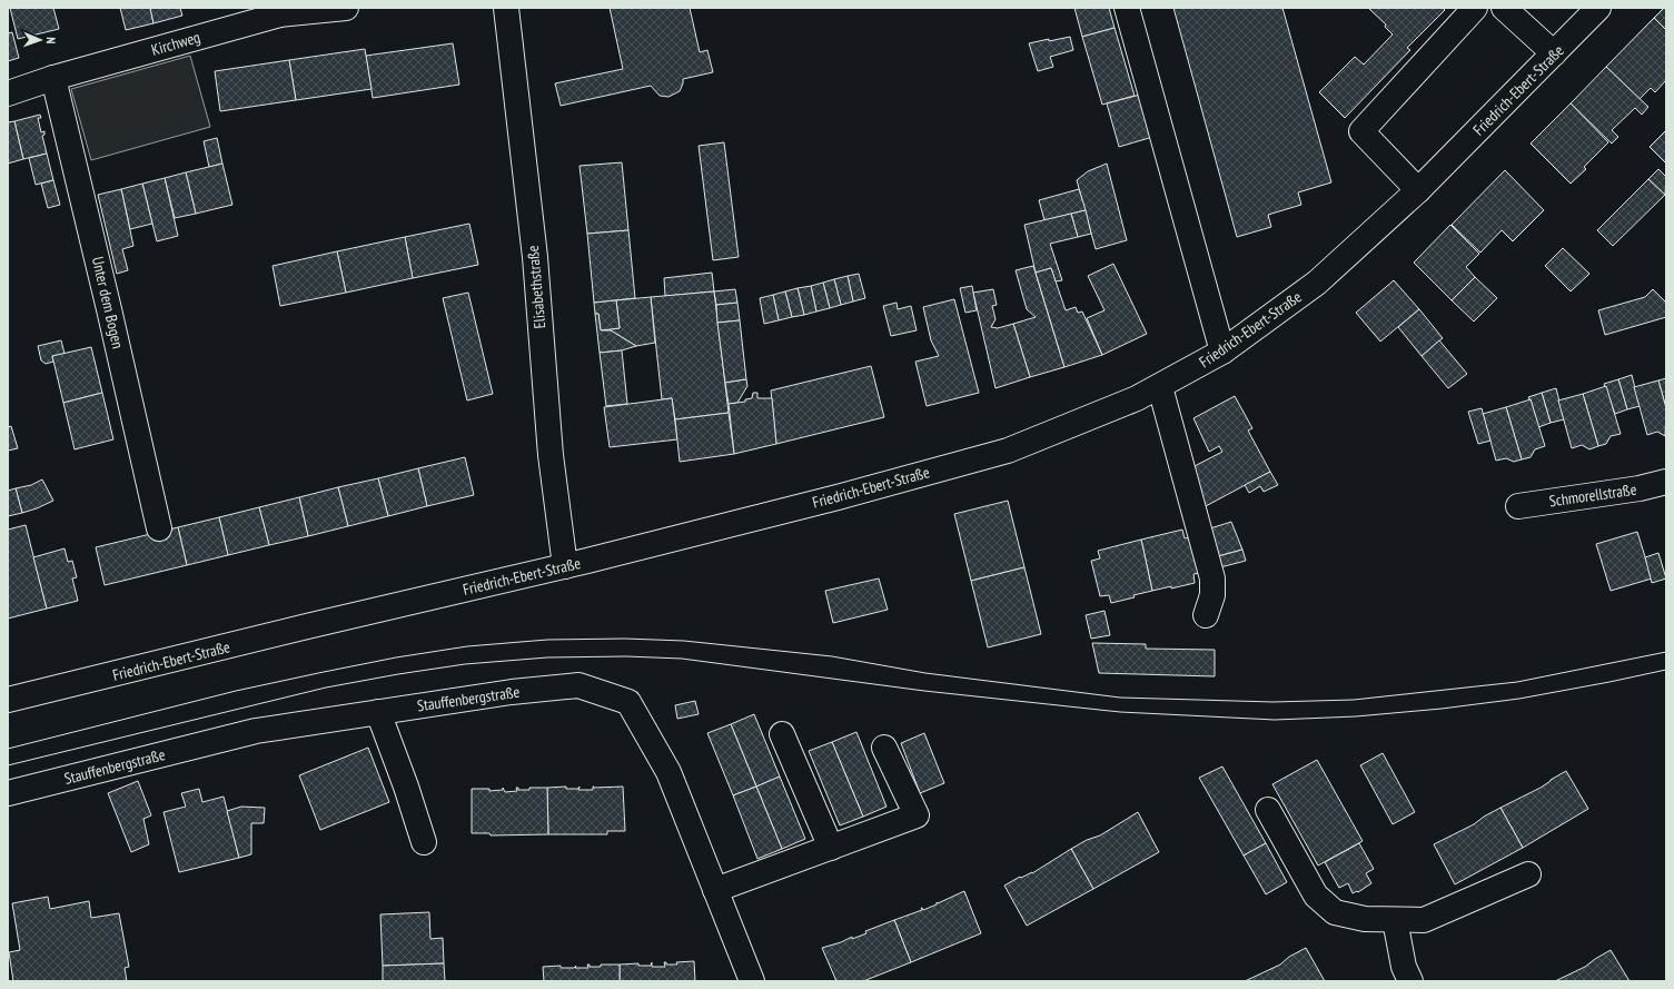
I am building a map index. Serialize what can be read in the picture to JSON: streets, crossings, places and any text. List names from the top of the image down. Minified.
{"streets":{"street":["Kirchweg","Friedrich-Ebert-Straße","Elisabethstraße","Unter dem Bogen","Schmorellstraße","Stauffenbergstraße"]},"crossings":[["Kirchweg","Unter dem Bogen"],["Friedrich-Ebert-Straße","Elisabethstraße"]],"north":"right"}
